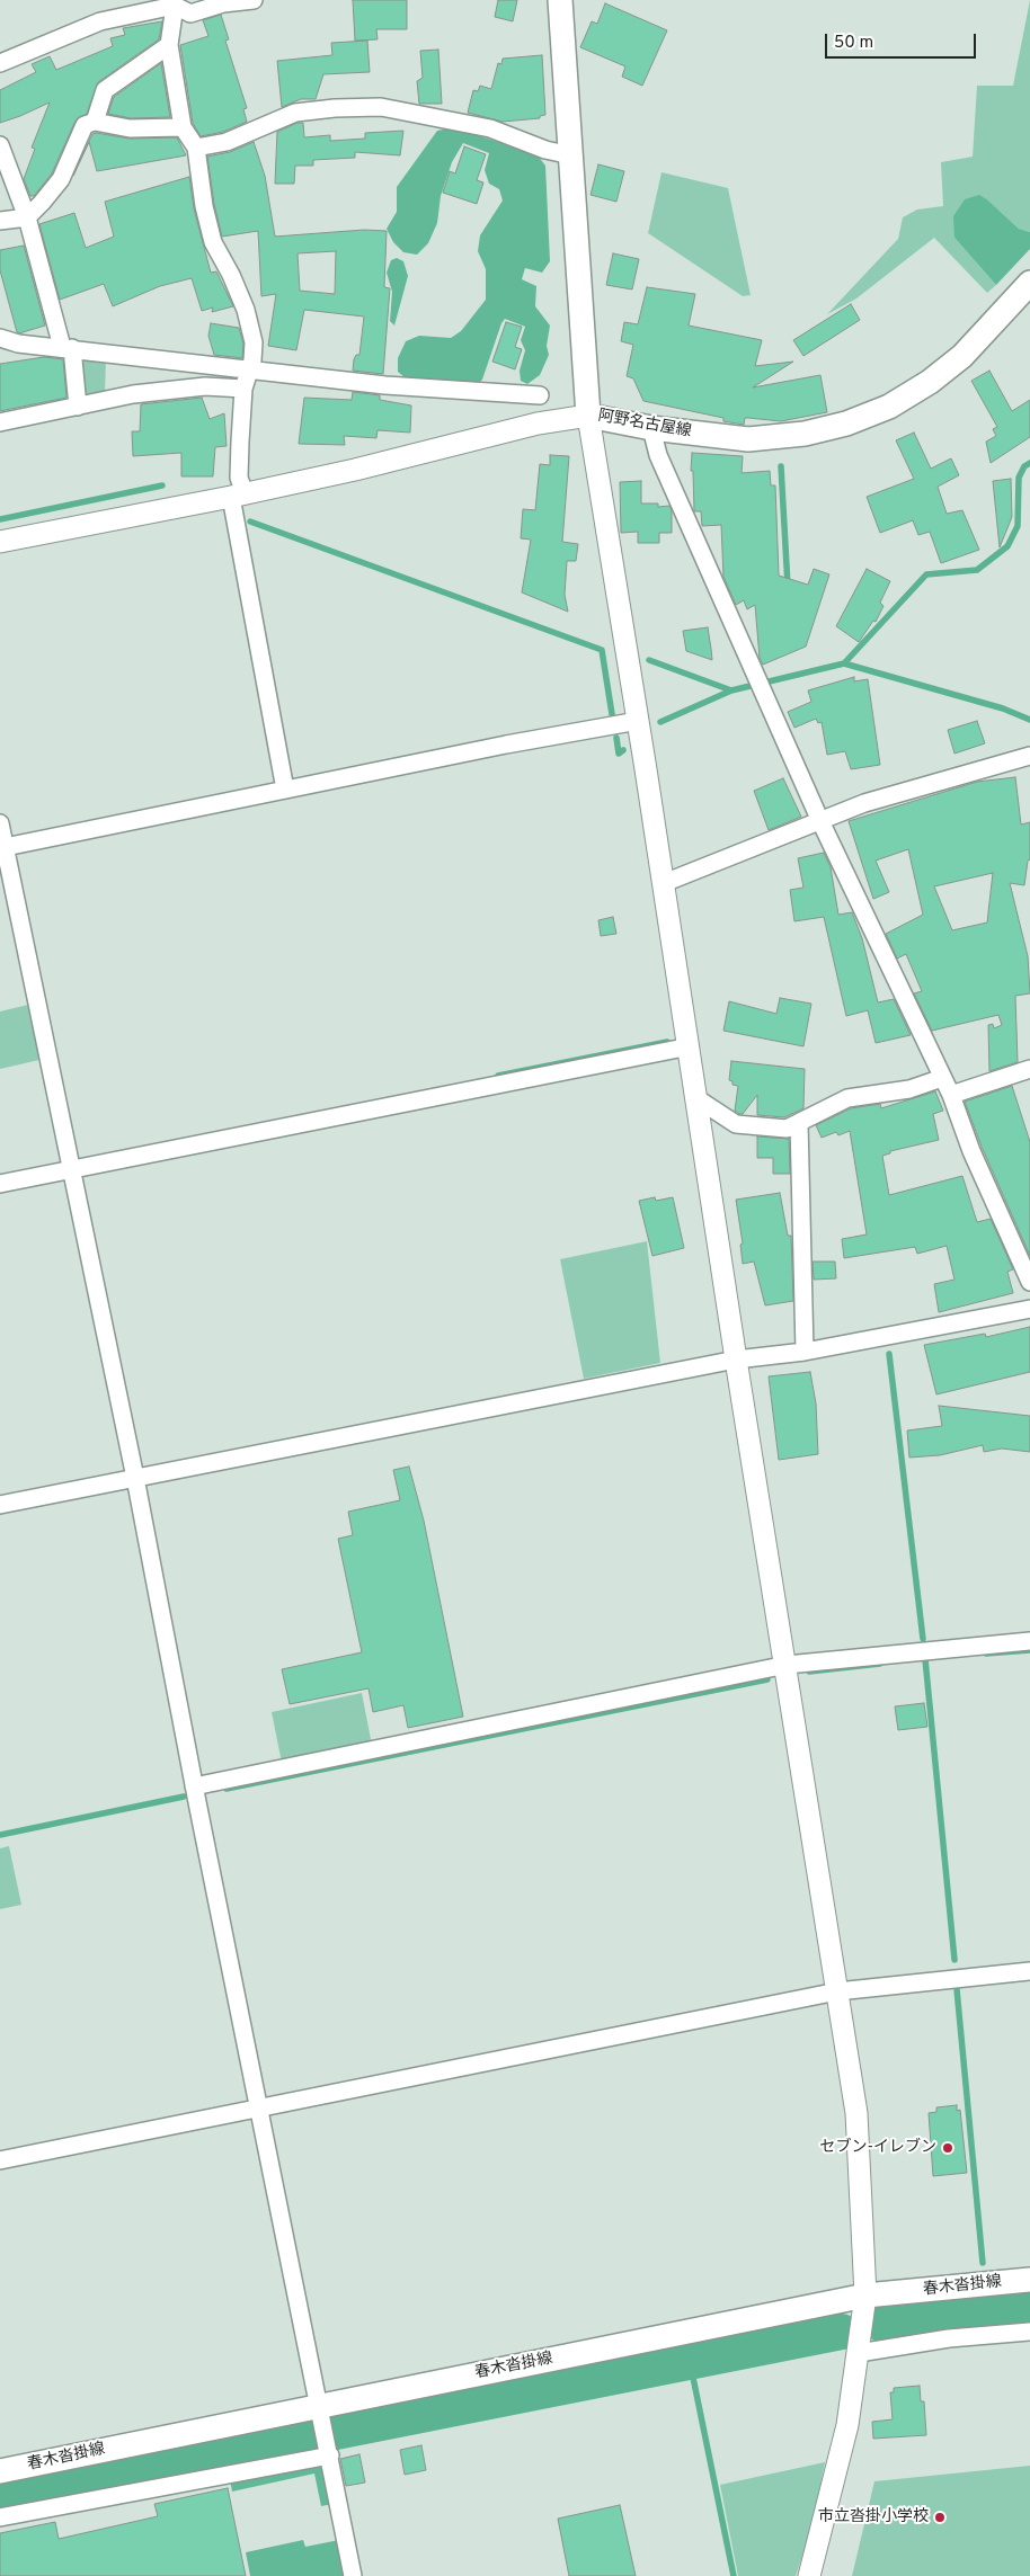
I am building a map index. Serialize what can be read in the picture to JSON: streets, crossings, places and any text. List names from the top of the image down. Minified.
{"streets":{"main road":["阿野名古屋線","春木沓掛線"]},"places":["セブン-イレブン","市立沓掛小学校"],"scale_bar":"50 m"}
